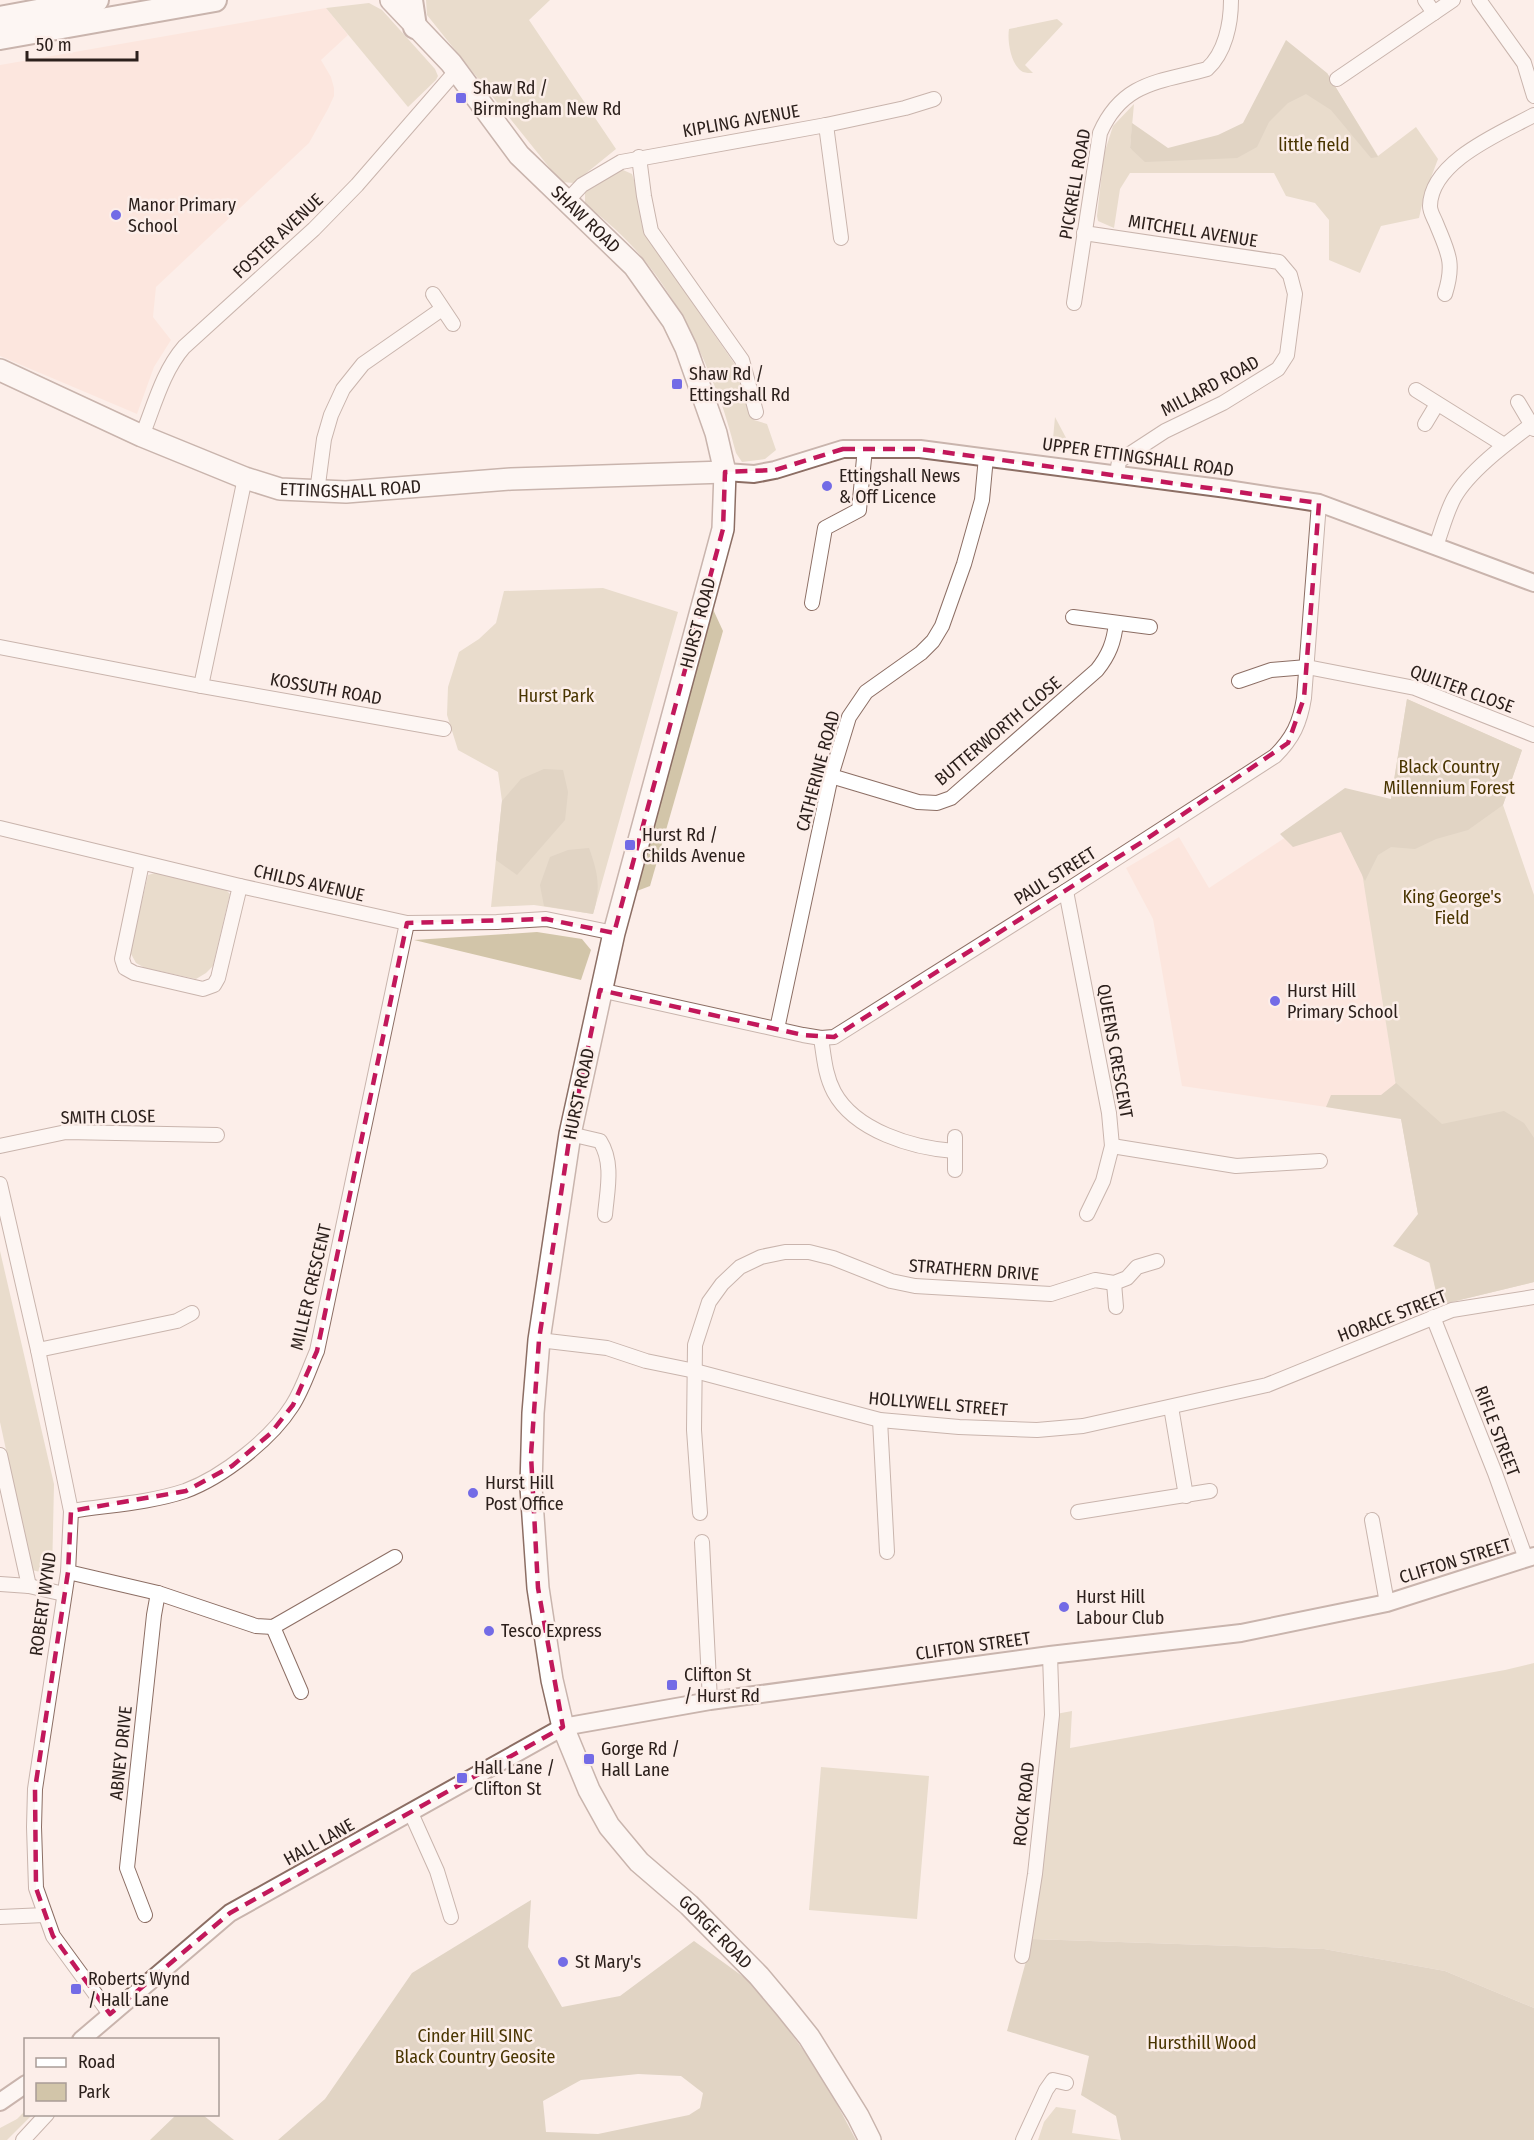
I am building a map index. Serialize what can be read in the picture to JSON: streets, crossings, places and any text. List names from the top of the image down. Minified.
{"streets":{"main road":["SHAW ROAD","ETTINGSHALL ROAD","HURST ROAD","GORGE ROAD"],"street":["KIPLING AVENUE","PICKRELL ROAD","MITCHELL AVENUE","FOSTER AVENUE","MILLARD ROAD","UPPER ETTINGSHALL ROAD","KOSSUTH ROAD","QUILTER CLOSE","BUTTERWORTH CLOSE","CATHERINE ROAD","PAUL STREET","CHILDS AVENUE","QUEENS CRESCENT","SMITH CLOSE","STRATHERN DRIVE","MILLER CRESCENT","HORACE STREET","HOLLYWELL STREET","RIFLE STREET","CLIFTON STREET","ROBERT WYND","ABNEY DRIVE","ROCK ROAD","HALL LANE"]},"crossings":[["KIPLING AVENUE","SHAW ROAD"],["PICKRELL ROAD","MITCHELL AVENUE"],["SHAW ROAD","FOSTER AVENUE"],["SHAW ROAD","UPPER ETTINGSHALL ROAD"],["SHAW ROAD","ETTINGSHALL ROAD"],["SHAW ROAD","HURST ROAD"],["MITCHELL AVENUE","MILLARD ROAD"],["FOSTER AVENUE","ETTINGSHALL ROAD"],["MILLARD ROAD","UPPER ETTINGSHALL ROAD"],["UPPER ETTINGSHALL ROAD","ETTINGSHALL ROAD"],["UPPER ETTINGSHALL ROAD","HURST ROAD"],["UPPER ETTINGSHALL ROAD","CATHERINE ROAD"],["UPPER ETTINGSHALL ROAD","PAUL STREET"],["ETTINGSHALL ROAD","HURST ROAD"],["HURST ROAD","CHILDS AVENUE"],["HURST ROAD","HOLLYWELL STREET"],["HURST ROAD","CLIFTON STREET"],["HURST ROAD","HALL LANE"],["HURST ROAD","GORGE ROAD"],["QUILTER CLOSE","PAUL STREET"],["BUTTERWORTH CLOSE","CATHERINE ROAD"],["PAUL STREET","QUEENS CRESCENT"],["CHILDS AVENUE","MILLER CRESCENT"],["STRATHERN DRIVE","HOLLYWELL STREET"],["MILLER CRESCENT","ROBERT WYND"],["HORACE STREET","HOLLYWELL STREET"],["HORACE STREET","RIFLE STREET"],["RIFLE STREET","CLIFTON STREET"],["CLIFTON STREET","ROCK ROAD"],["CLIFTON STREET","HALL LANE"],["CLIFTON STREET","GORGE ROAD"],["ROBERT WYND","HALL LANE"],["HALL LANE","GORGE ROAD"]],"parks":["little field","Hurst Park","Black Country Millennium Forest","King George's Field","Cinder Hill SINC Black Country Geosite","Hursthill Wood"],"places":{"transit":["Shaw Rd / Birmingham New Rd","Shaw Rd / Ettingshall Rd","Hurst Rd / Childs Avenue","Clifton St / Hurst Rd","Gorge Rd / Hall Lane","Hall Lane / Clifton St","Roberts Wynd / Hall Lane"],"other":["Manor Primary School","Ettingshall News & Off Licence","Hurst Hill Primary School","Hurst Hill Post Office","Hurst Hill Labour Club","Tesco Express","St Mary's"]},"legend":["Road","Park"],"scale_bar":"50 m"}
